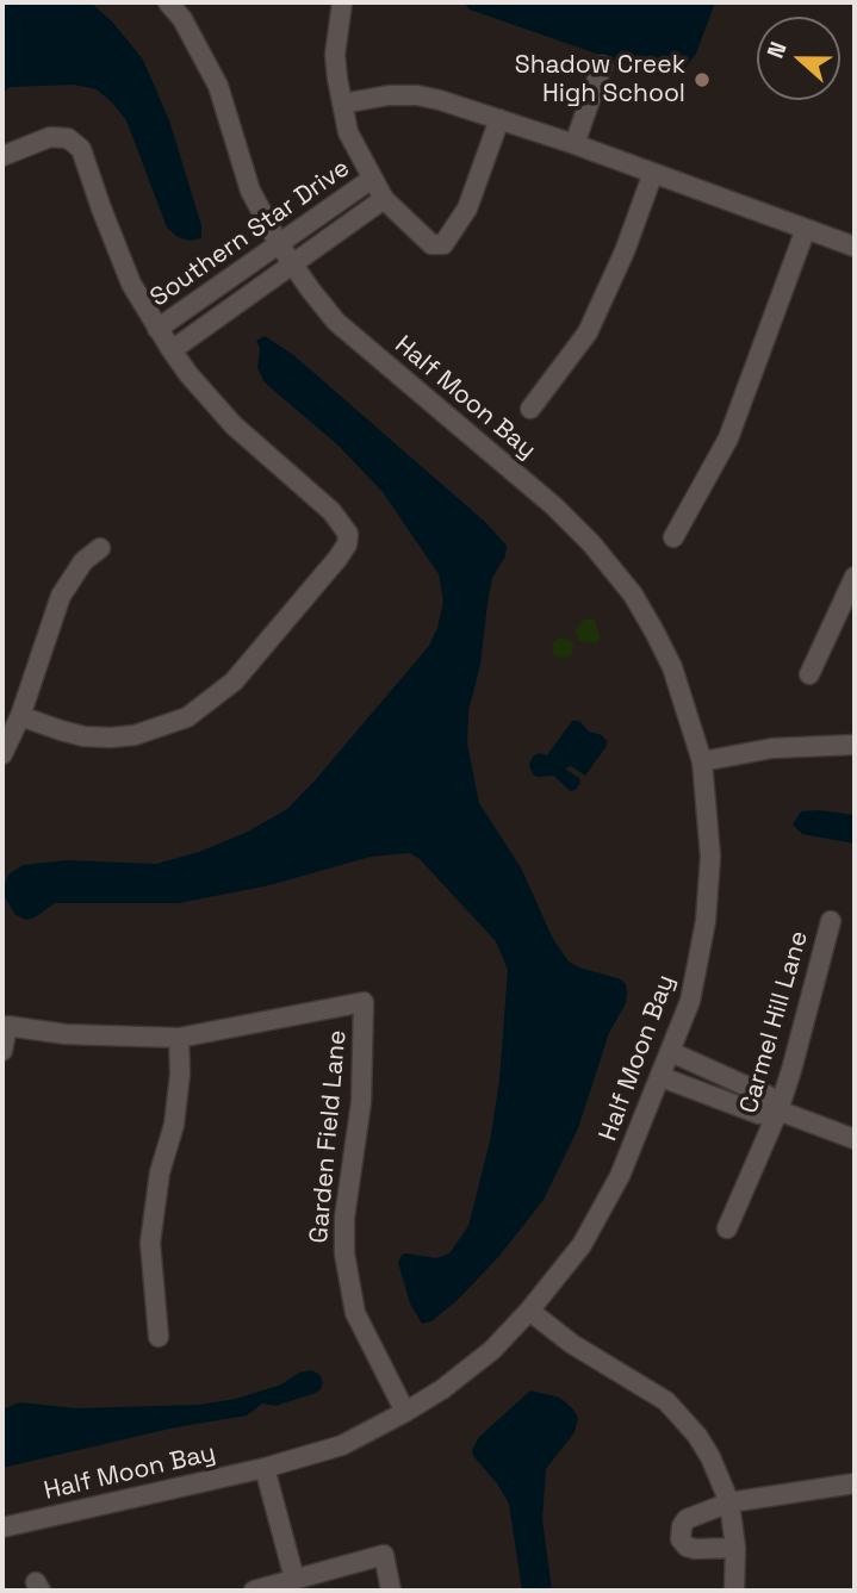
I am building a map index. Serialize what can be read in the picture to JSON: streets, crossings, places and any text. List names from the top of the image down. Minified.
{"streets":{"street":["Southern Star Drive","Half Moon Bay","Carmel Hill Lane","Garden Field Lane"]},"crossings":[["Southern Star Drive","Half Moon Bay"],["Half Moon Bay","Garden Field Lane"]],"places":["Shadow Creek High School"],"north":"left"}
